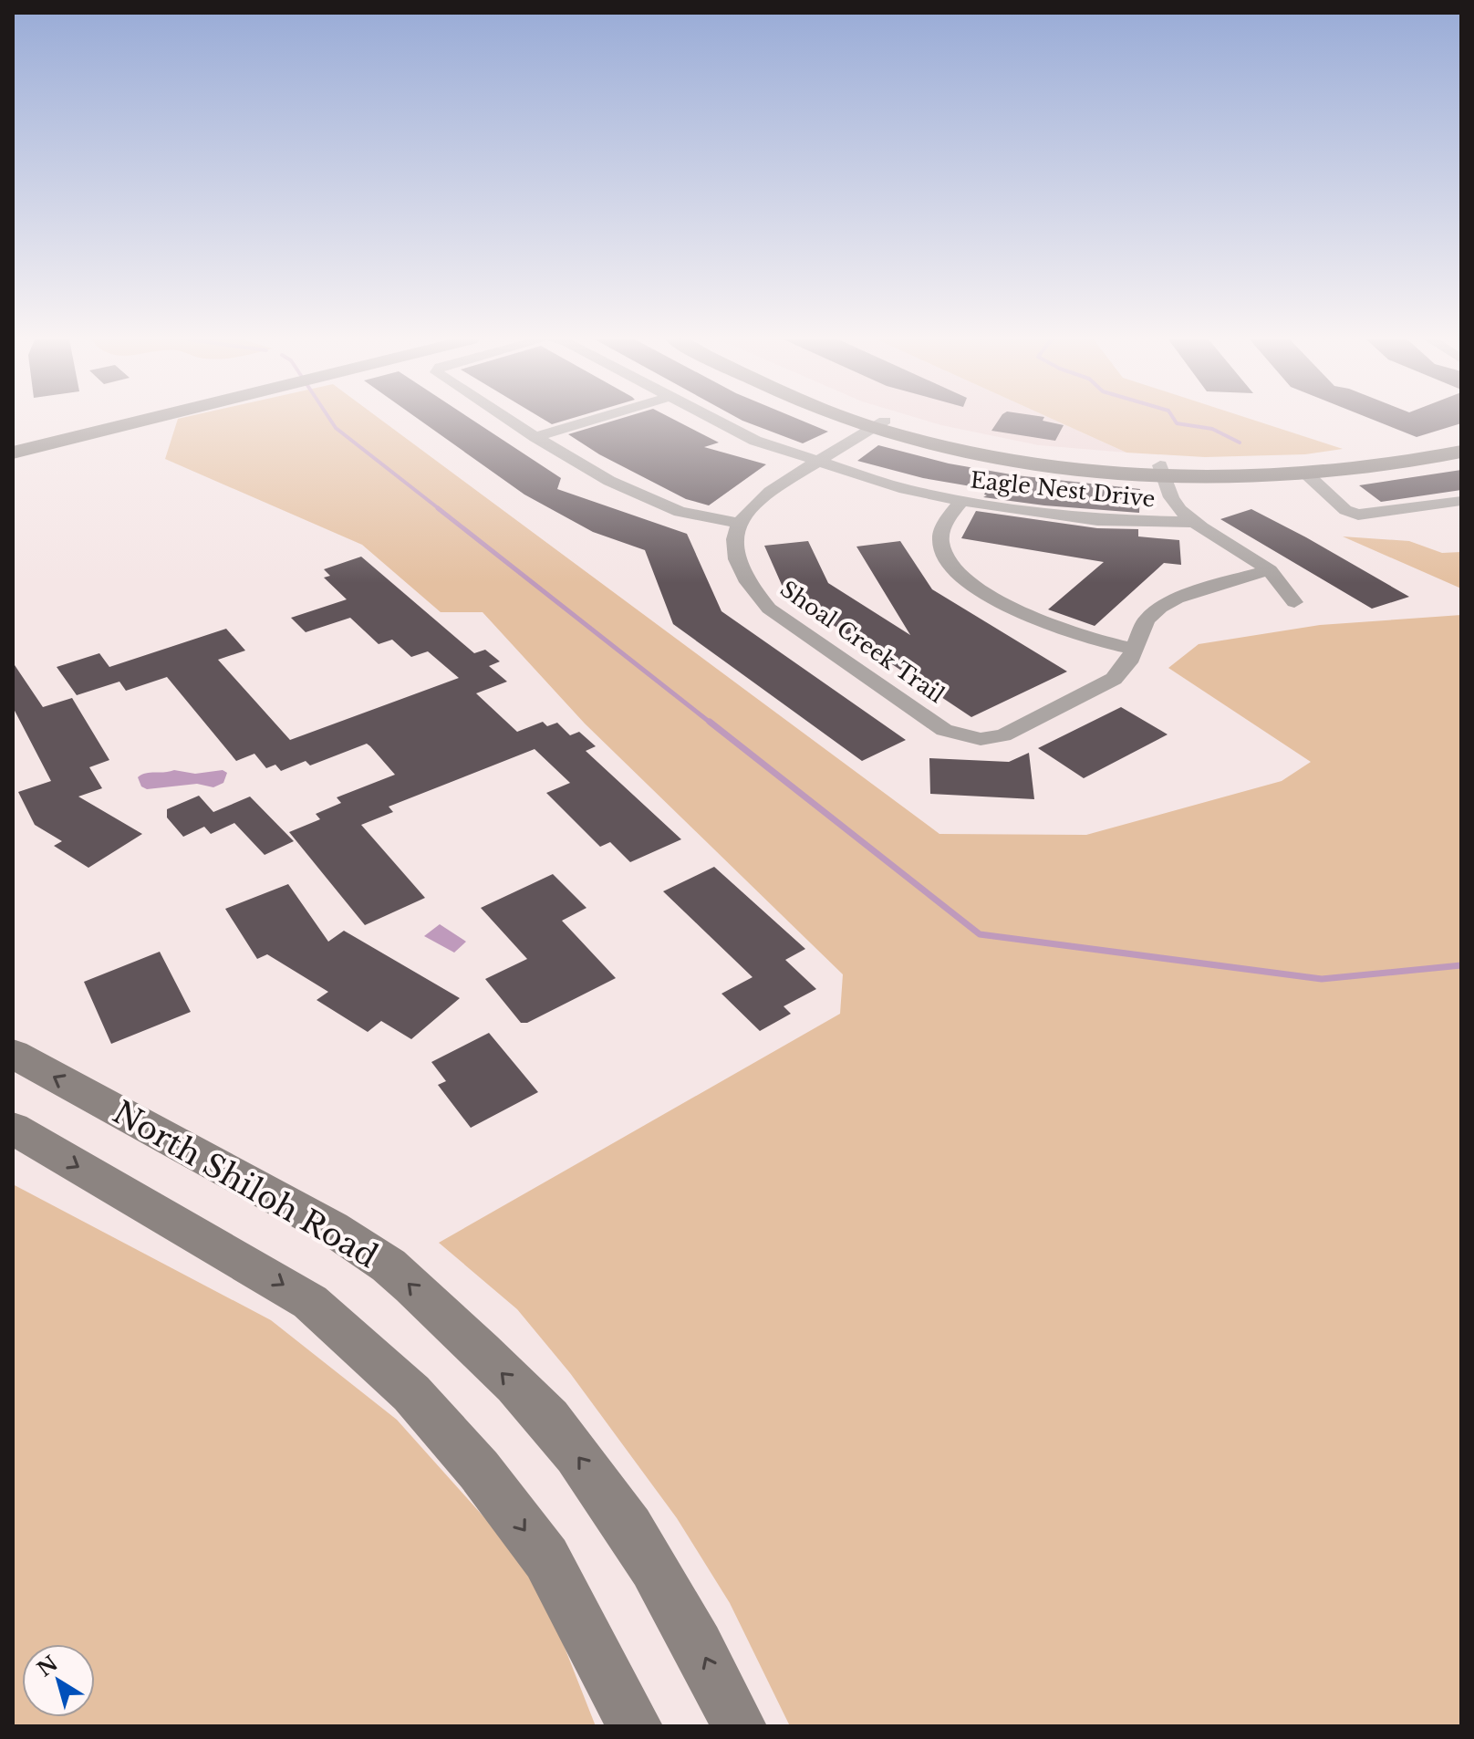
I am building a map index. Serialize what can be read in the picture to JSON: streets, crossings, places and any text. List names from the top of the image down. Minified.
{"streets":{"main road":["North Shiloh Road"],"street":["Eagle Nest Drive","Shoal Creek Trail"]},"north":"top left"}
